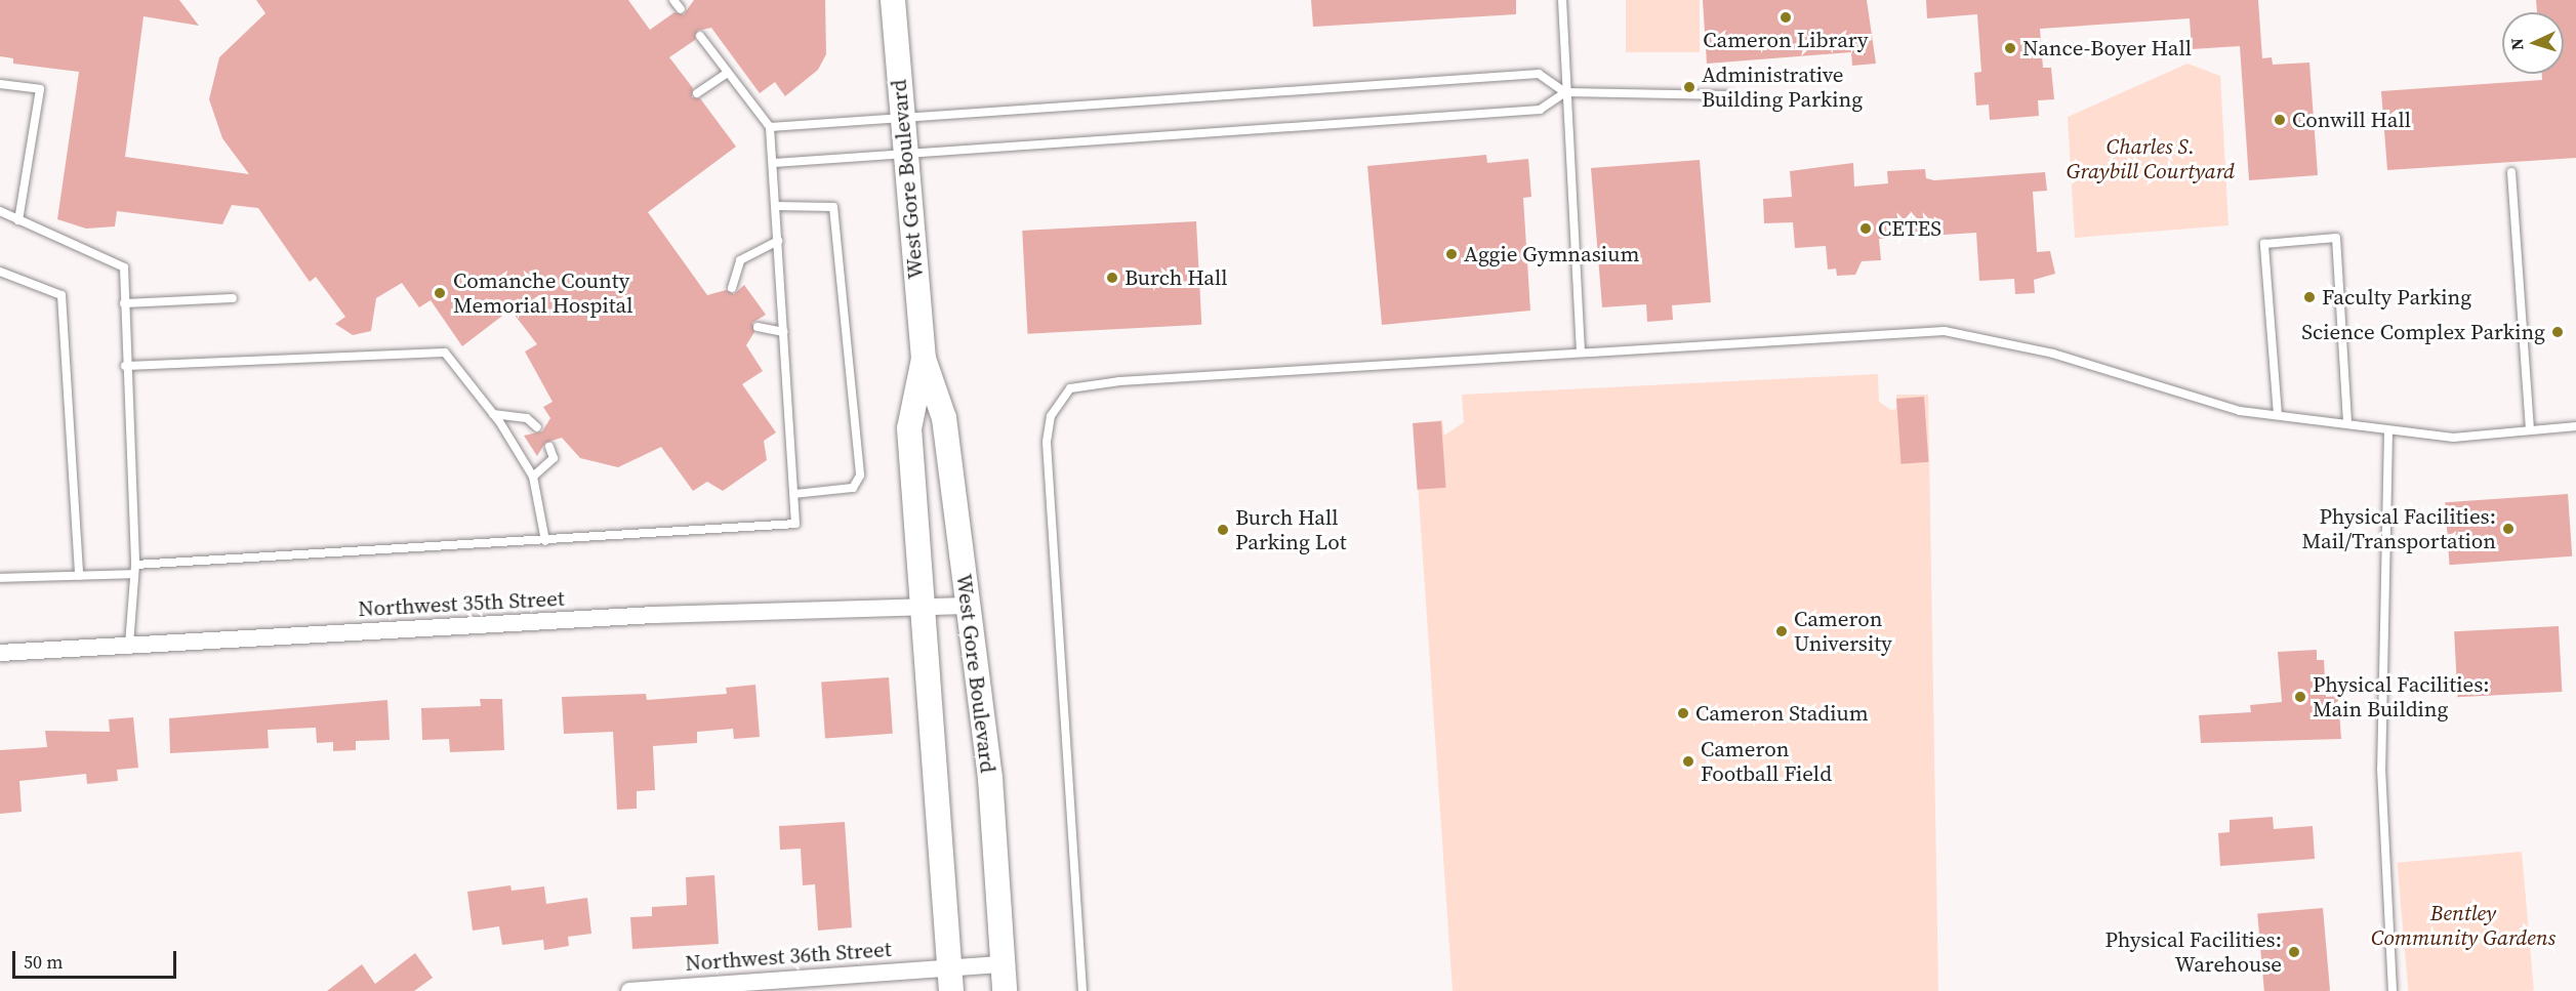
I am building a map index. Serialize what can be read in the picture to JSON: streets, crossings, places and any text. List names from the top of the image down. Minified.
{"streets":{"main road":["West Gore Boulevard"],"street":["Northwest 35th Street","Northwest 36th Street"]},"crossings":[["West Gore Boulevard","Northwest 35th Street"],["West Gore Boulevard","Northwest 36th Street"]],"parks":["Charles S. Graybill Courtyard","Bentley Community Gardens"],"places":["Cameron Library","Nance-Boyer Hall","Administrative Building Parking","Conwill Hall","CETES","Aggie Gymnasium","Burch Hall","Comanche County Memorial Hospital","Faculty Parking","Science Complex Parking","Physical Facilities: Mail/Transportation","Burch Hall Parking Lot","Cameron University","Physical Facilities: Main Building","Cameron Stadium","Cameron Football Field","Physical Facilities: Warehouse"],"scale_bar":"50 m","north":"left"}
